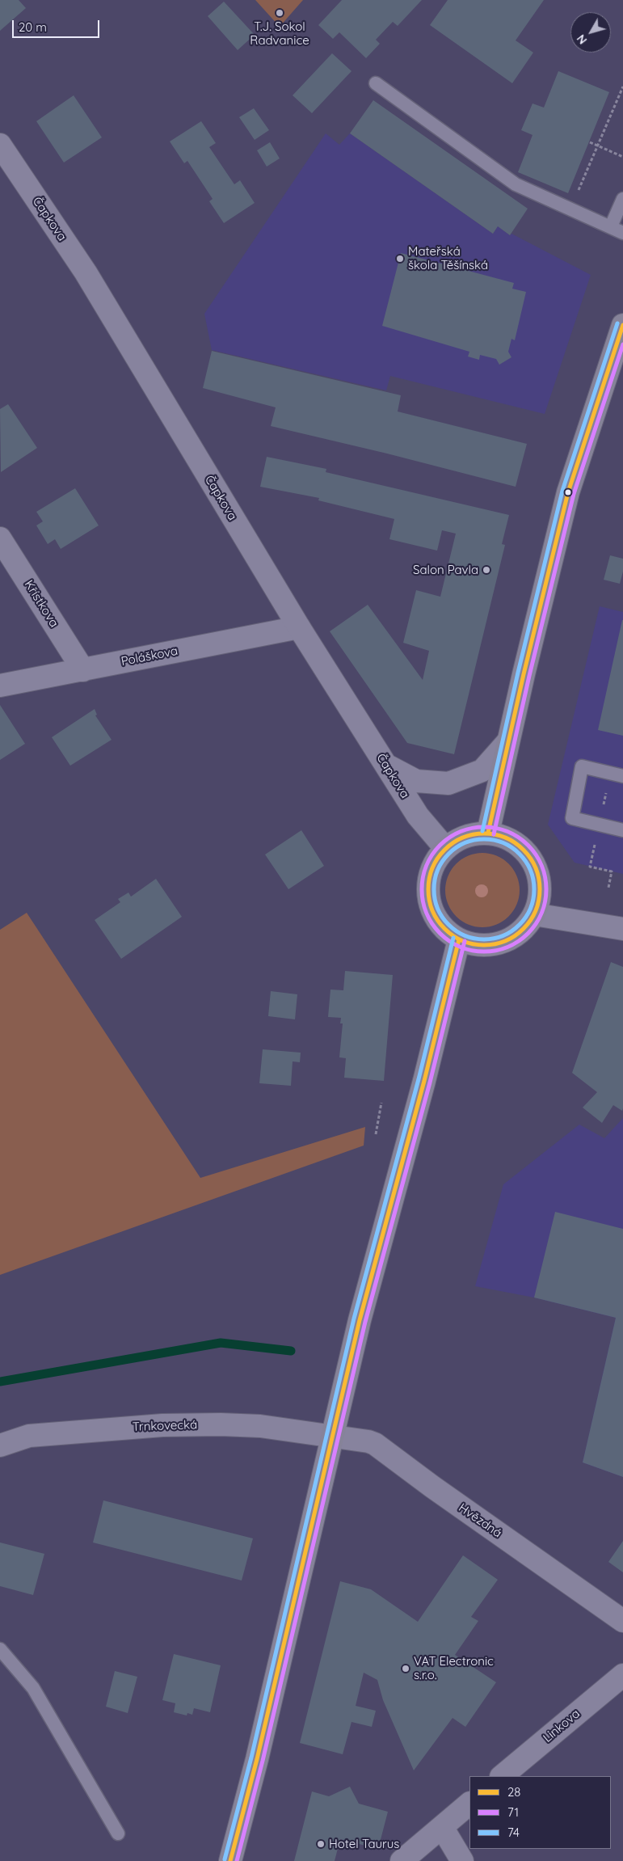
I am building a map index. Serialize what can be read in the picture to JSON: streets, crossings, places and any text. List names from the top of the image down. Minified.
{"streets":{"street":["Čapkova","Křístkova","Poláškova","Trnkovecká","Hvězdná","Linkova"]},"crossings":[["Čapkova","Poláškova"],["Křístkova","Poláškova"],["Trnkovecká","Hvězdná"]],"places":["T.J. Sokol Radvanice","Mateřská škola Těšínská","Salon Pavla","VAT Electronic s.r.o.","Hotel Taurus"],"lines":["transit line 74","transit line 28","transit line 71"],"legend":["28","71","74"],"scale_bar":"20 m","north":"bottom left"}
